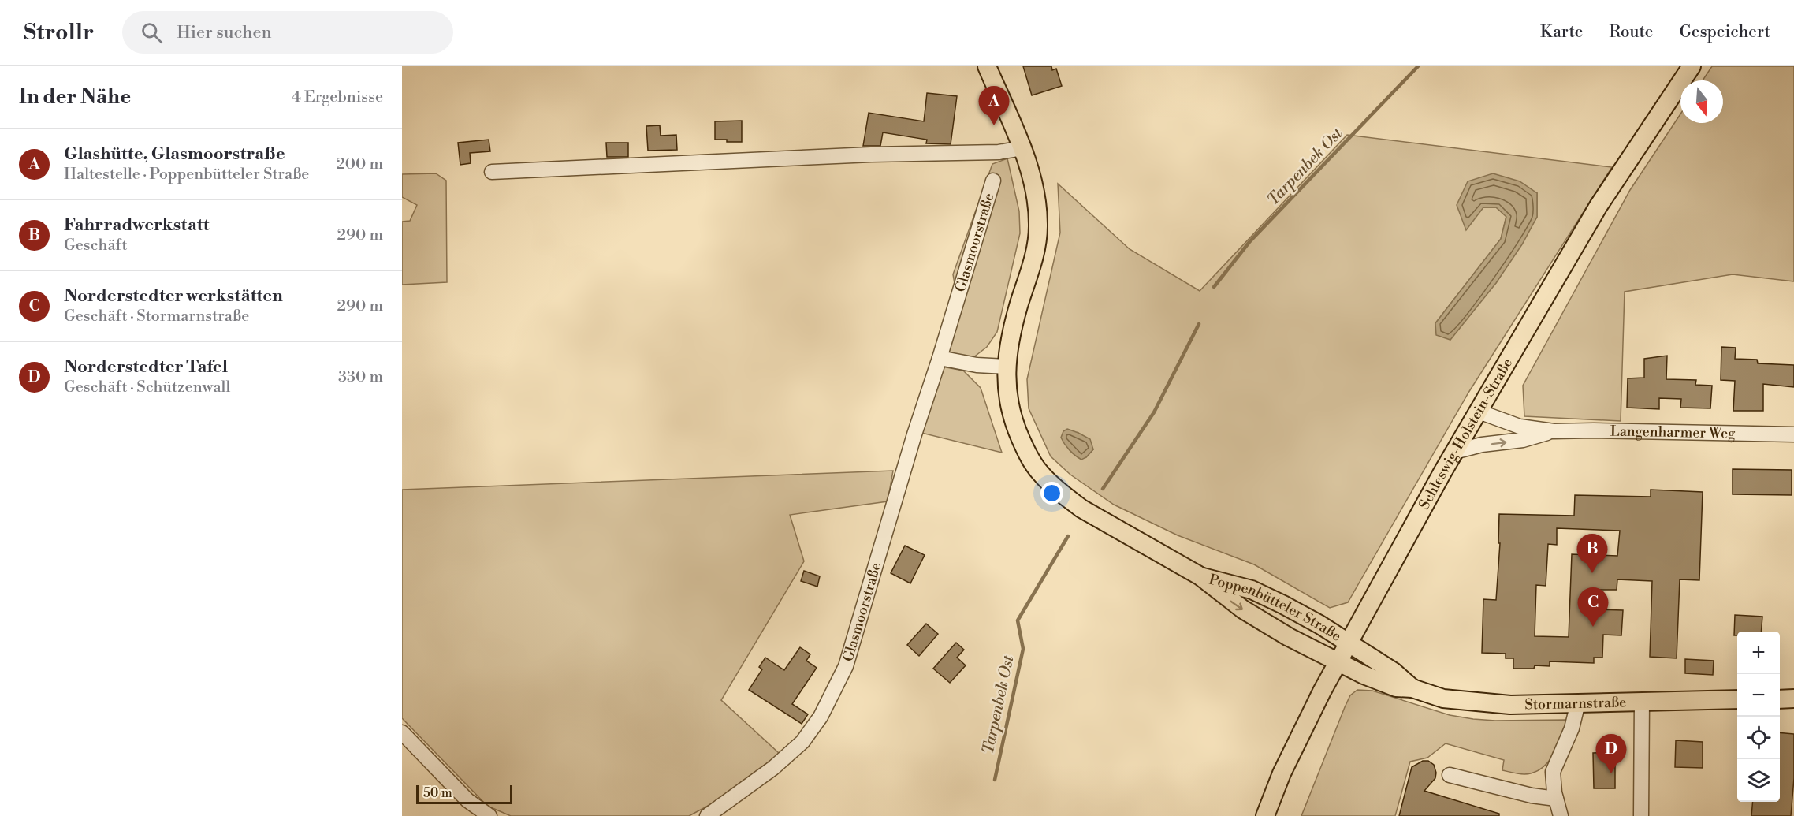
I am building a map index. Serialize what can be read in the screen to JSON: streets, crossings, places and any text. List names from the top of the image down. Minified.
{"streets":{"main road":["Schleswig-Holstein-Straße","Poppenbütteler Straße","Stormarnstraße"],"street":["Glasmoorstraße","Langenharmer Weg"]},"crossings":[["Langenharmer Weg","Schleswig-Holstein-Straße"],["Schleswig-Holstein-Straße","Poppenbütteler Straße"],["Schleswig-Holstein-Straße","Stormarnstraße"],["Poppenbütteler Straße","Stormarnstraße"]],"water":["Tarpenbek Ost"],"scale_bar":"50 m","north":"bottom","page":{"header":"Strollr","search":"Hier suchen","nav":["Karte","Route","Gespeichert"],"heading":["In der Nähe","4 Ergebnisse"],"pins":["A","B","C","D"],"list":[{"mark":"A","name":"Glashütte, Glasmoorstraße","note":"Haltestelle · Poppenbütteler Straße","value":"200 m"},{"mark":"B","name":"Fahrradwerkstatt","note":"Geschäft","value":"290 m"},{"mark":"C","name":"Norderstedter werkstätten","note":"Geschäft · Stormarnstraße","value":"290 m"},{"mark":"D","name":"Norderstedter Tafel","note":"Geschäft · Schützenwall","value":"330 m"}],"map_buttons":["+","−"],"scale":"50 m"}}
